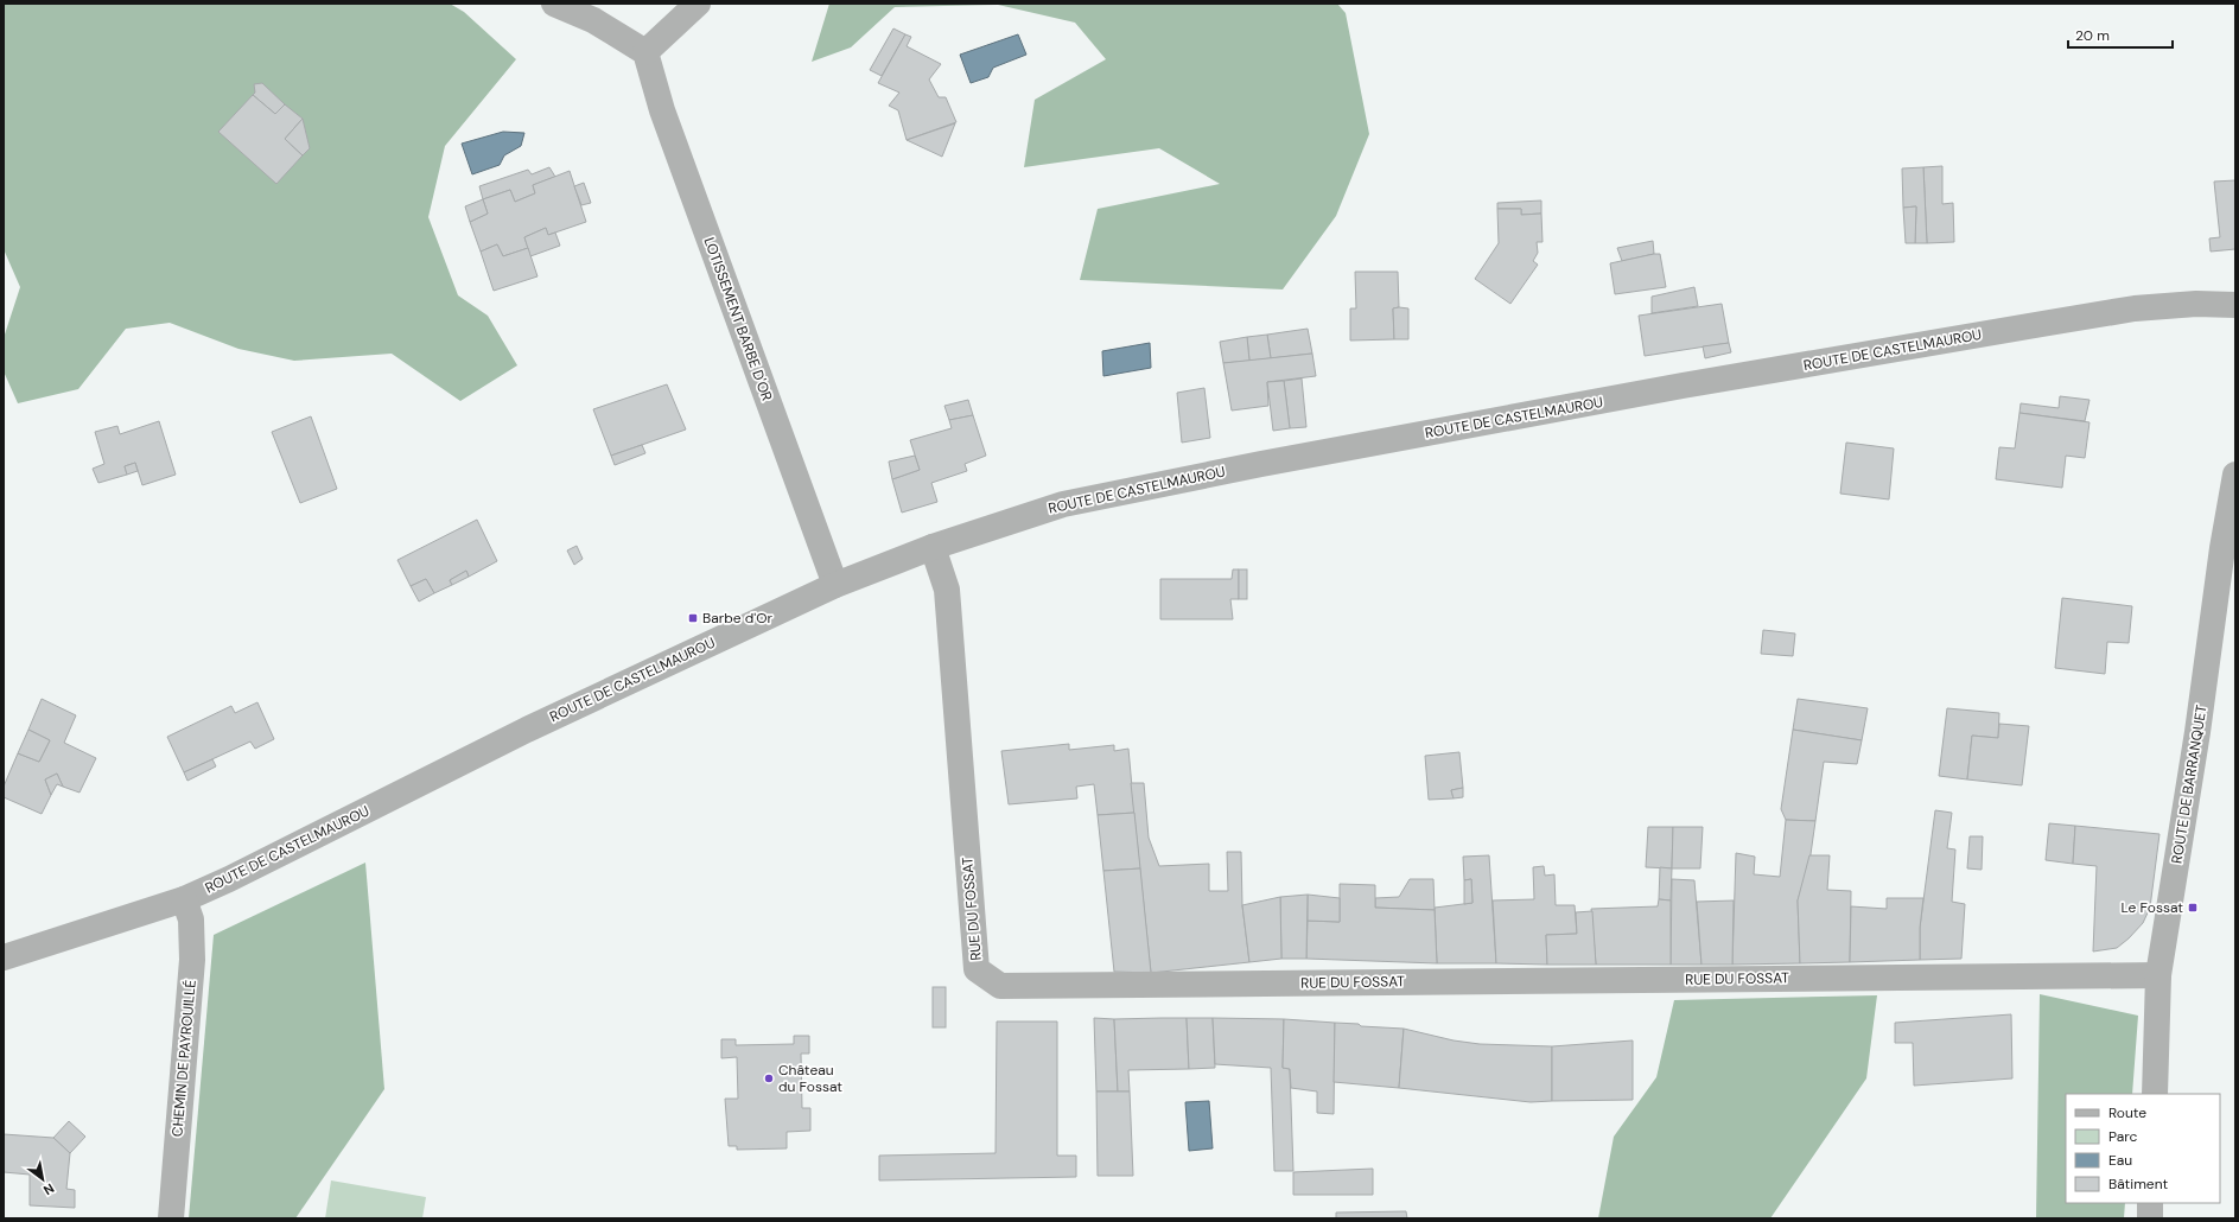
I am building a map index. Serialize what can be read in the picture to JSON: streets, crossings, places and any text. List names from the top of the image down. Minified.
{"streets":{"street":["LOTISSEMENT BARBE D'OR","ROUTE DE CASTELMAUROU","ROUTE DE BARRANQUET","RUE DU FOSSAT","CHEMIN DE PAYROUILLÉ"]},"crossings":[["LOTISSEMENT BARBE D'OR","ROUTE DE CASTELMAUROU"],["ROUTE DE CASTELMAUROU","RUE DU FOSSAT"],["ROUTE DE CASTELMAUROU","CHEMIN DE PAYROUILLÉ"],["ROUTE DE BARRANQUET","RUE DU FOSSAT"]],"places":{"transit":["Barbe d'Or","Le Fossat"],"other":["Château du Fossat"]},"legend":["Route","Parc","Eau","Bâtiment"],"scale_bar":"20 m","north":"bottom right"}
